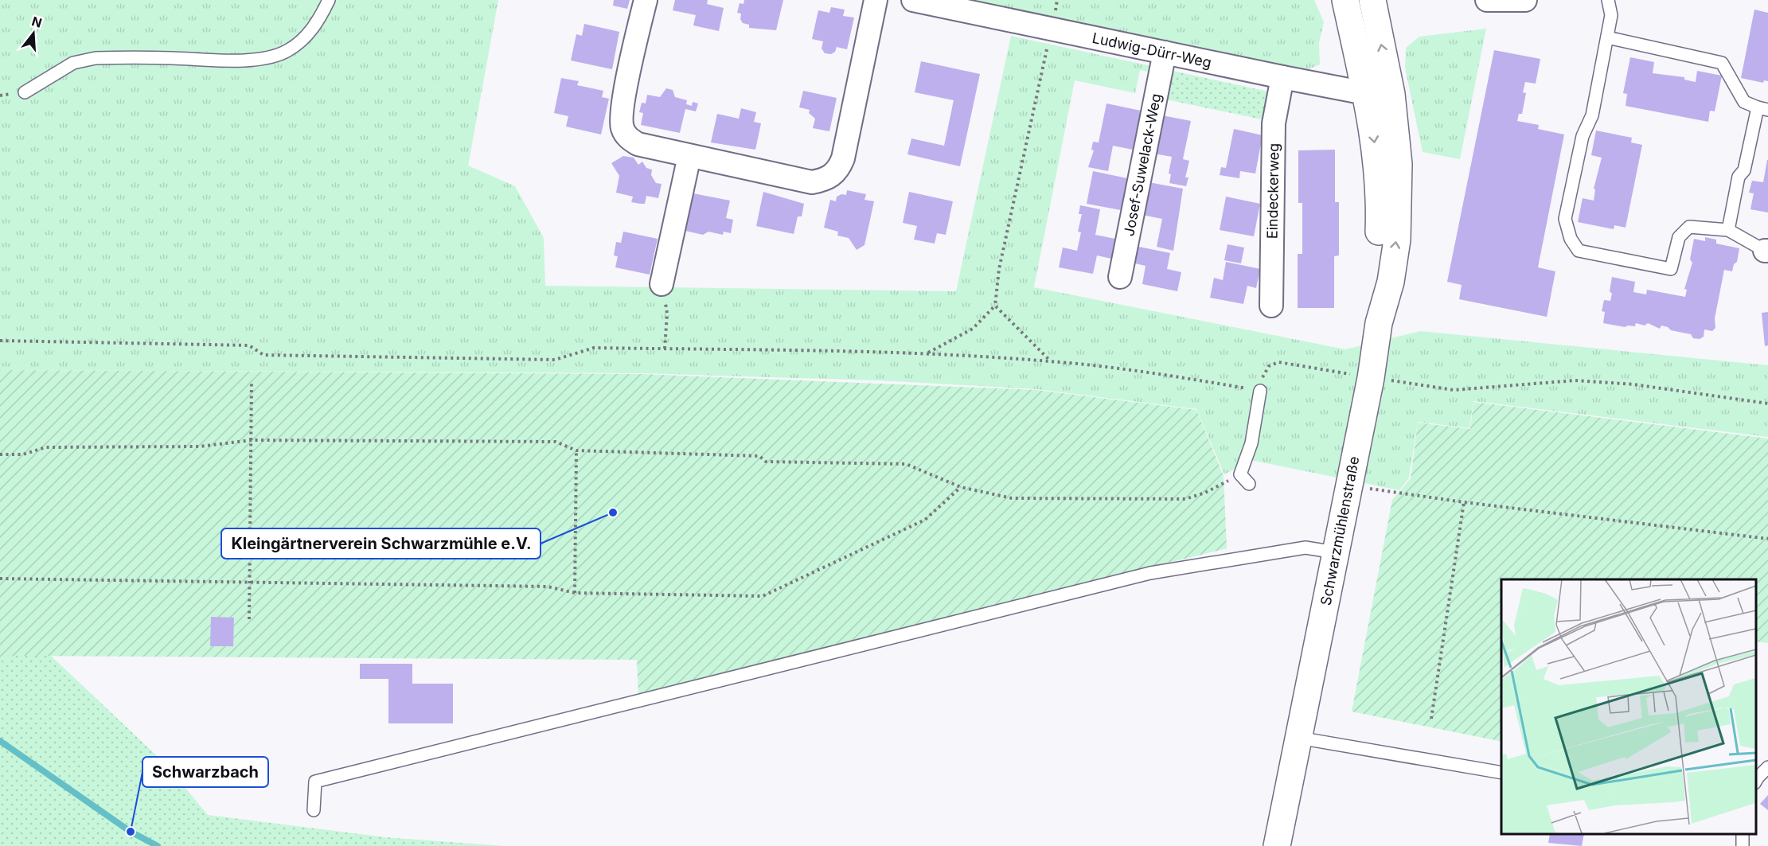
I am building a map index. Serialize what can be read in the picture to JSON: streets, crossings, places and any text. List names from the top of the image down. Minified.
{"streets":{"street":["Ludwig-Dürr-Weg","Josef-Suwelack-Weg","Eindeckerweg","Schwarzmühlenstraße"]},"crossings":[["Ludwig-Dürr-Weg","Josef-Suwelack-Weg"],["Ludwig-Dürr-Weg","Eindeckerweg"],["Ludwig-Dürr-Weg","Schwarzmühlenstraße"]],"places":["Kleingärtnerverein Schwarzmühle e.V.","Schwarzbach"],"north":"top"}
